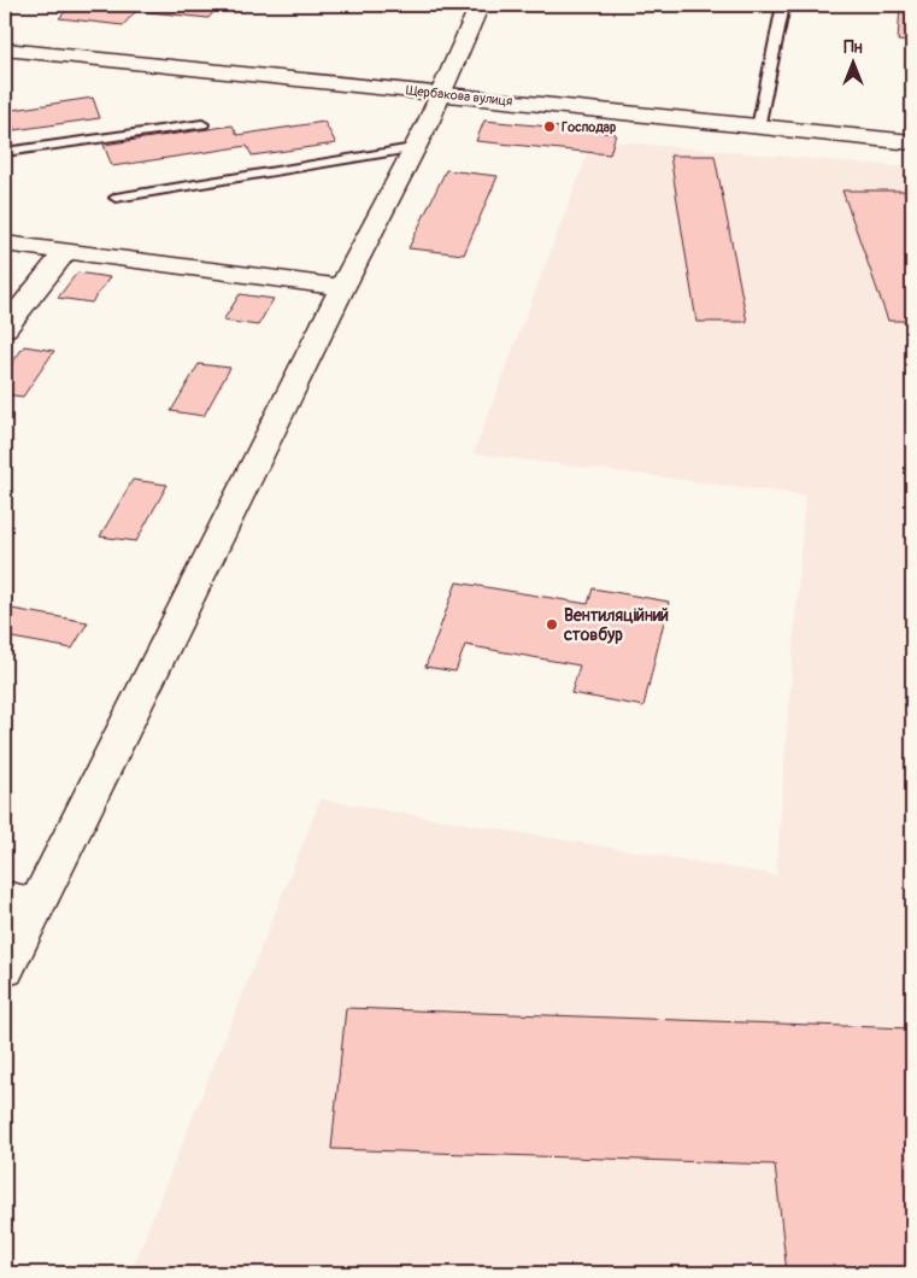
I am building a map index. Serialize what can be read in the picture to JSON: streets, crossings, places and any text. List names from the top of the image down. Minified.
{"streets":{"street":["Щербакова вулиця"]},"places":["Господар","Вентиляційний стовбур"],"north":"top"}
